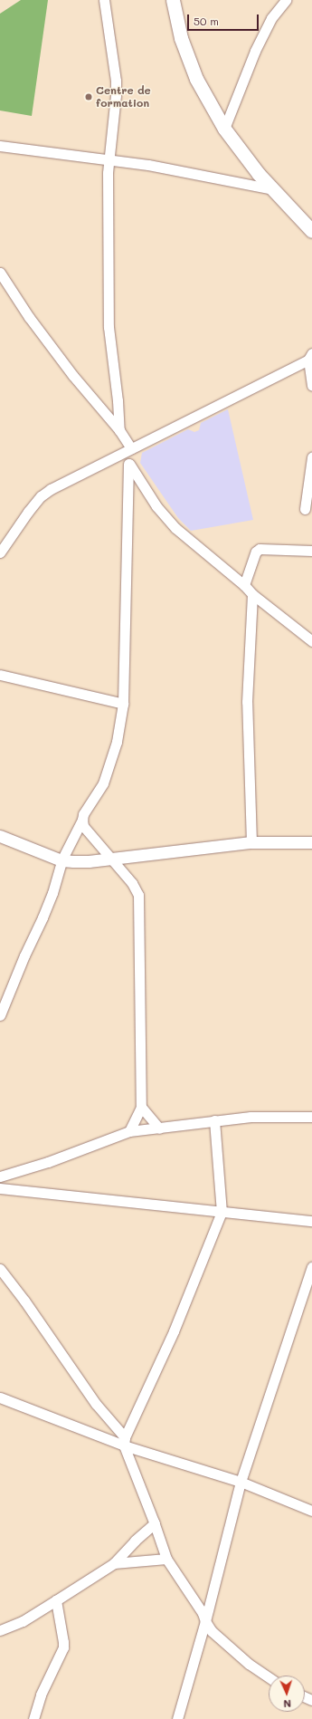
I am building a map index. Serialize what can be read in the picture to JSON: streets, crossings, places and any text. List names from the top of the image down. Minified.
{"places":["Centre de formation"],"scale_bar":"50 m","north":"bottom"}
